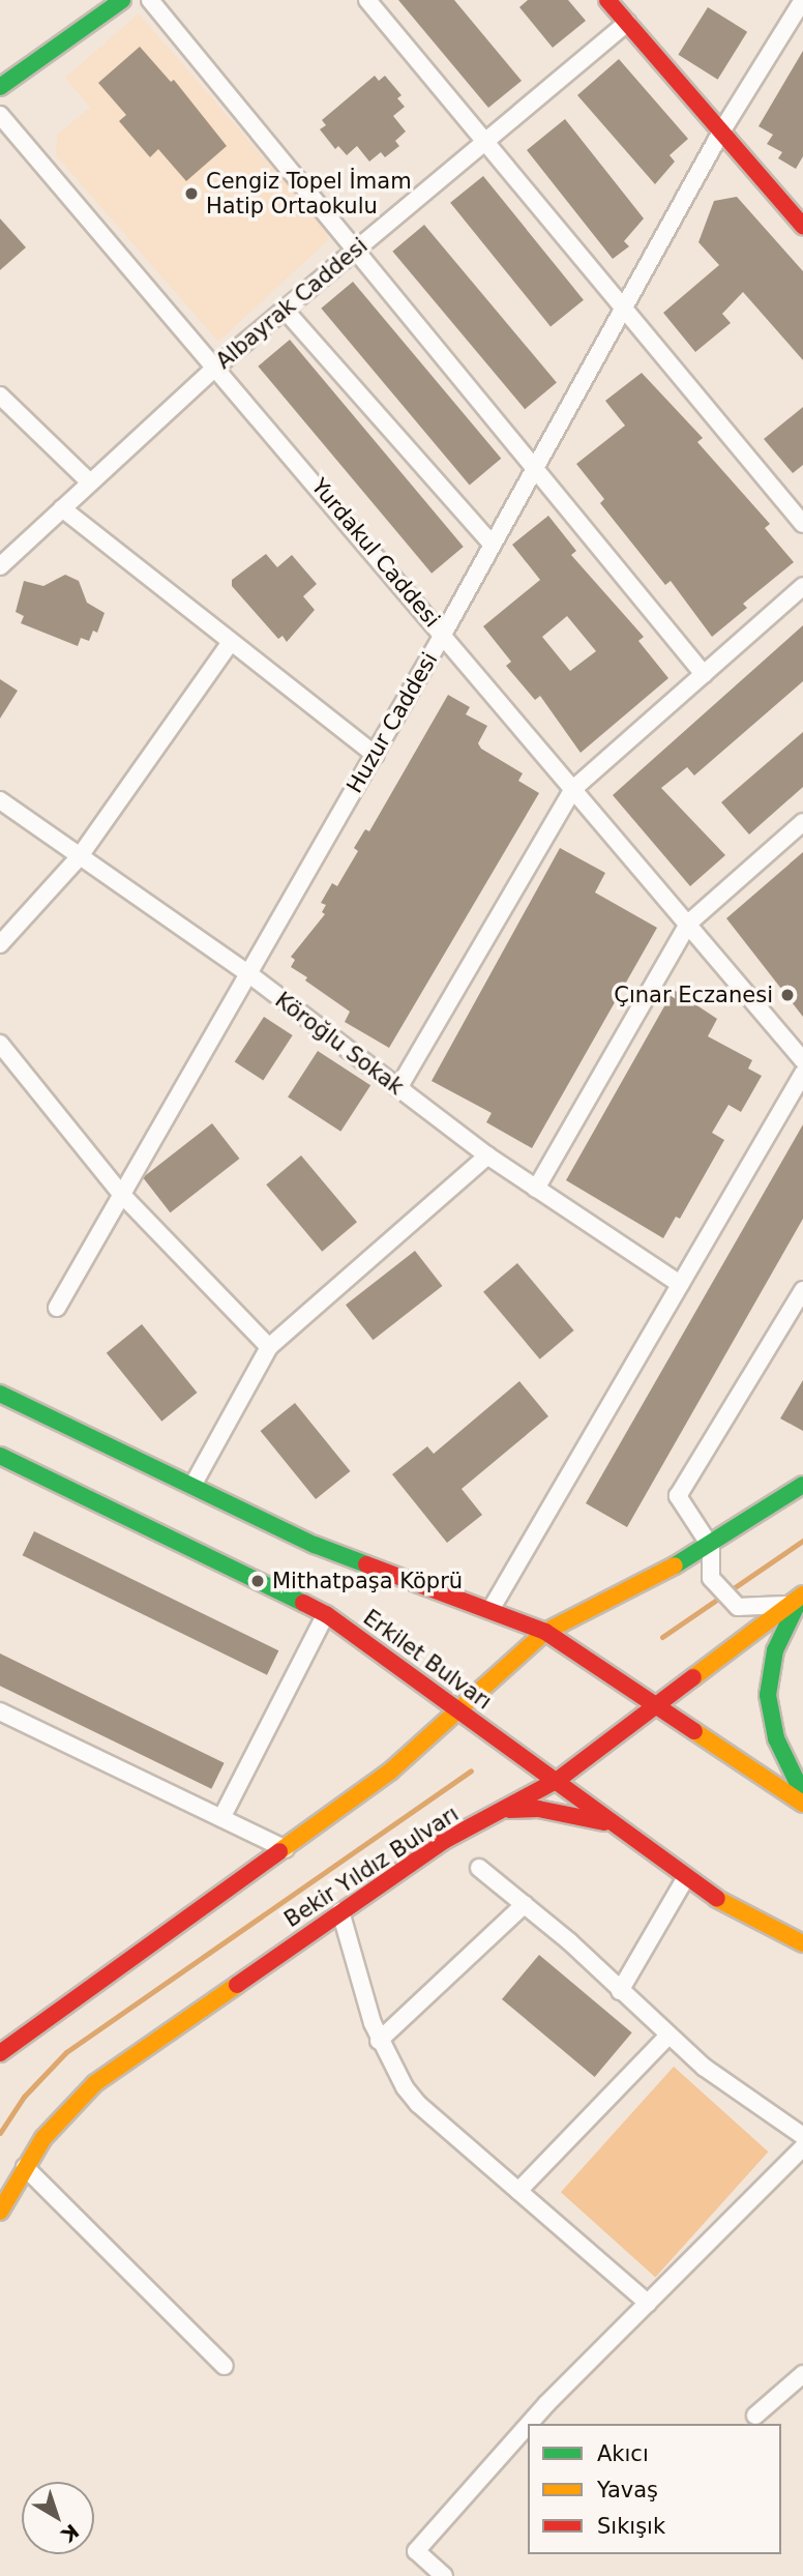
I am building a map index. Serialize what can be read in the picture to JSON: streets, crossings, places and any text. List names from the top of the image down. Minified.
{"streets":{"main road":["Erkilet Bulvarı","Bekir Yıldız Bulvarı"],"street":["Albayrak Caddesi","Yurdakul Caddesi","Huzur Caddesi","Köroğlu Sokak"]},"crossings":[["Albayrak Caddesi","Yurdakul Caddesi"],["Yurdakul Caddesi","Huzur Caddesi"],["Huzur Caddesi","Köroğlu Sokak"],["Erkilet Bulvarı","Bekir Yıldız Bulvarı"]],"places":["Cengiz Topel İmam Hatip Ortaokulu","Çınar Eczanesi","Mithatpaşa Köprü"],"legend":["Akıcı","Yavaş","Sıkışık"],"north":"bottom right"}
